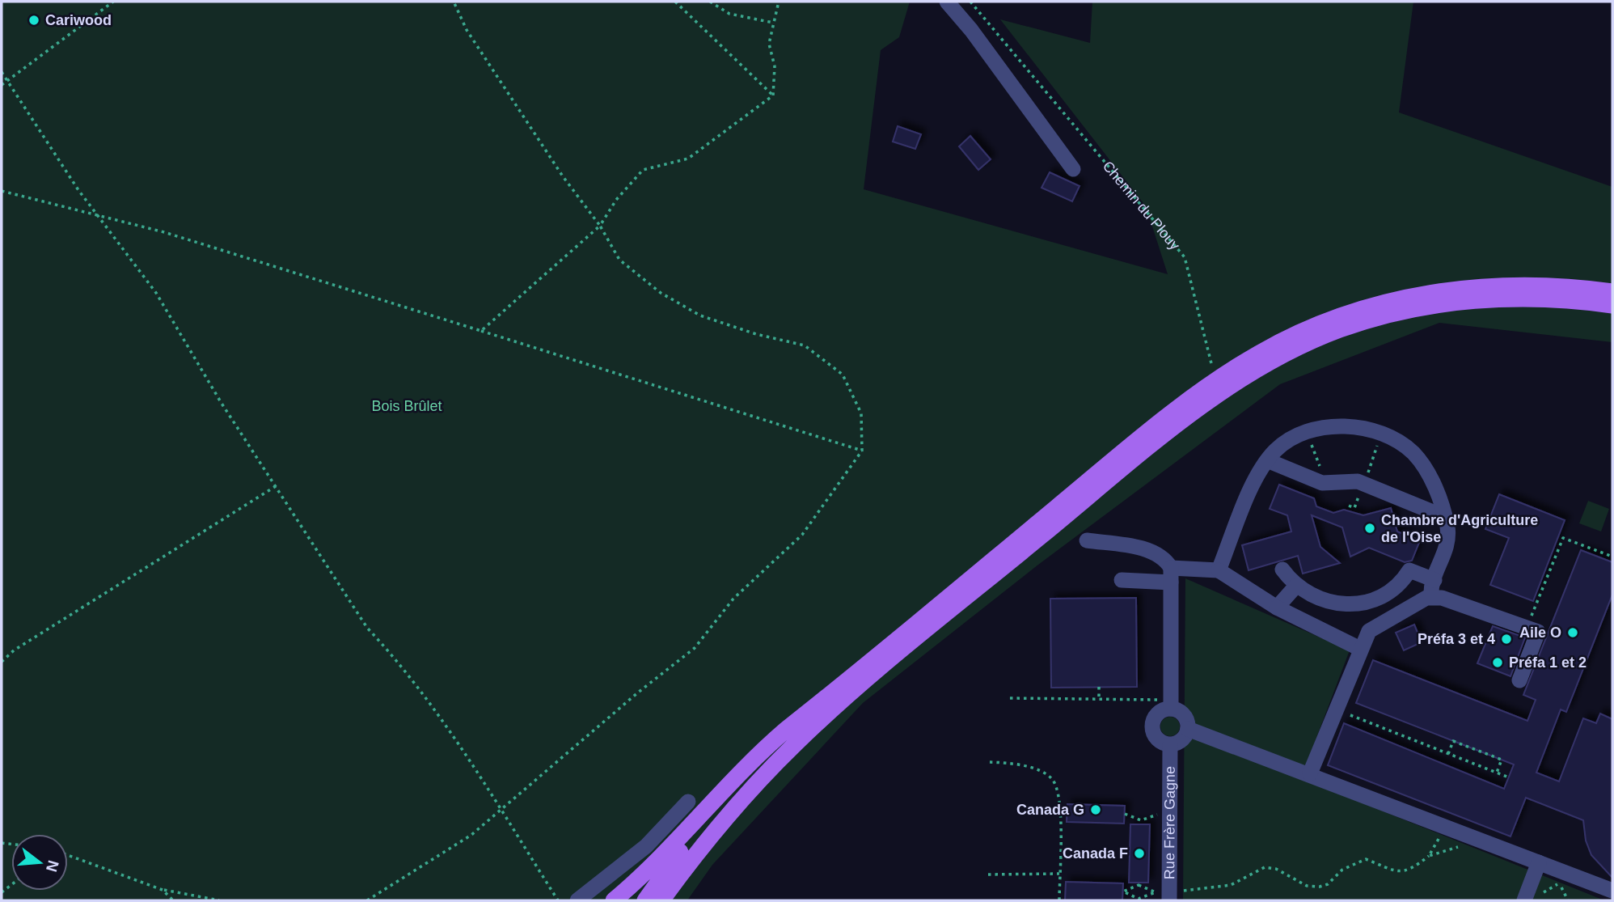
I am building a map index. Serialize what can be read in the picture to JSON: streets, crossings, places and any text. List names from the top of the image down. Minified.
{"streets":{"street":["Rue Frère Gagne"],"path":["Chemin du Plouy"]},"parks":["Bois Brûlet"],"places":["Cariwood","Chambre d'Agriculture de l'Oise","Aile O","Préfa 3 et 4","Préfa 1 et 2","Canada G","Canada F"],"north":"right"}
